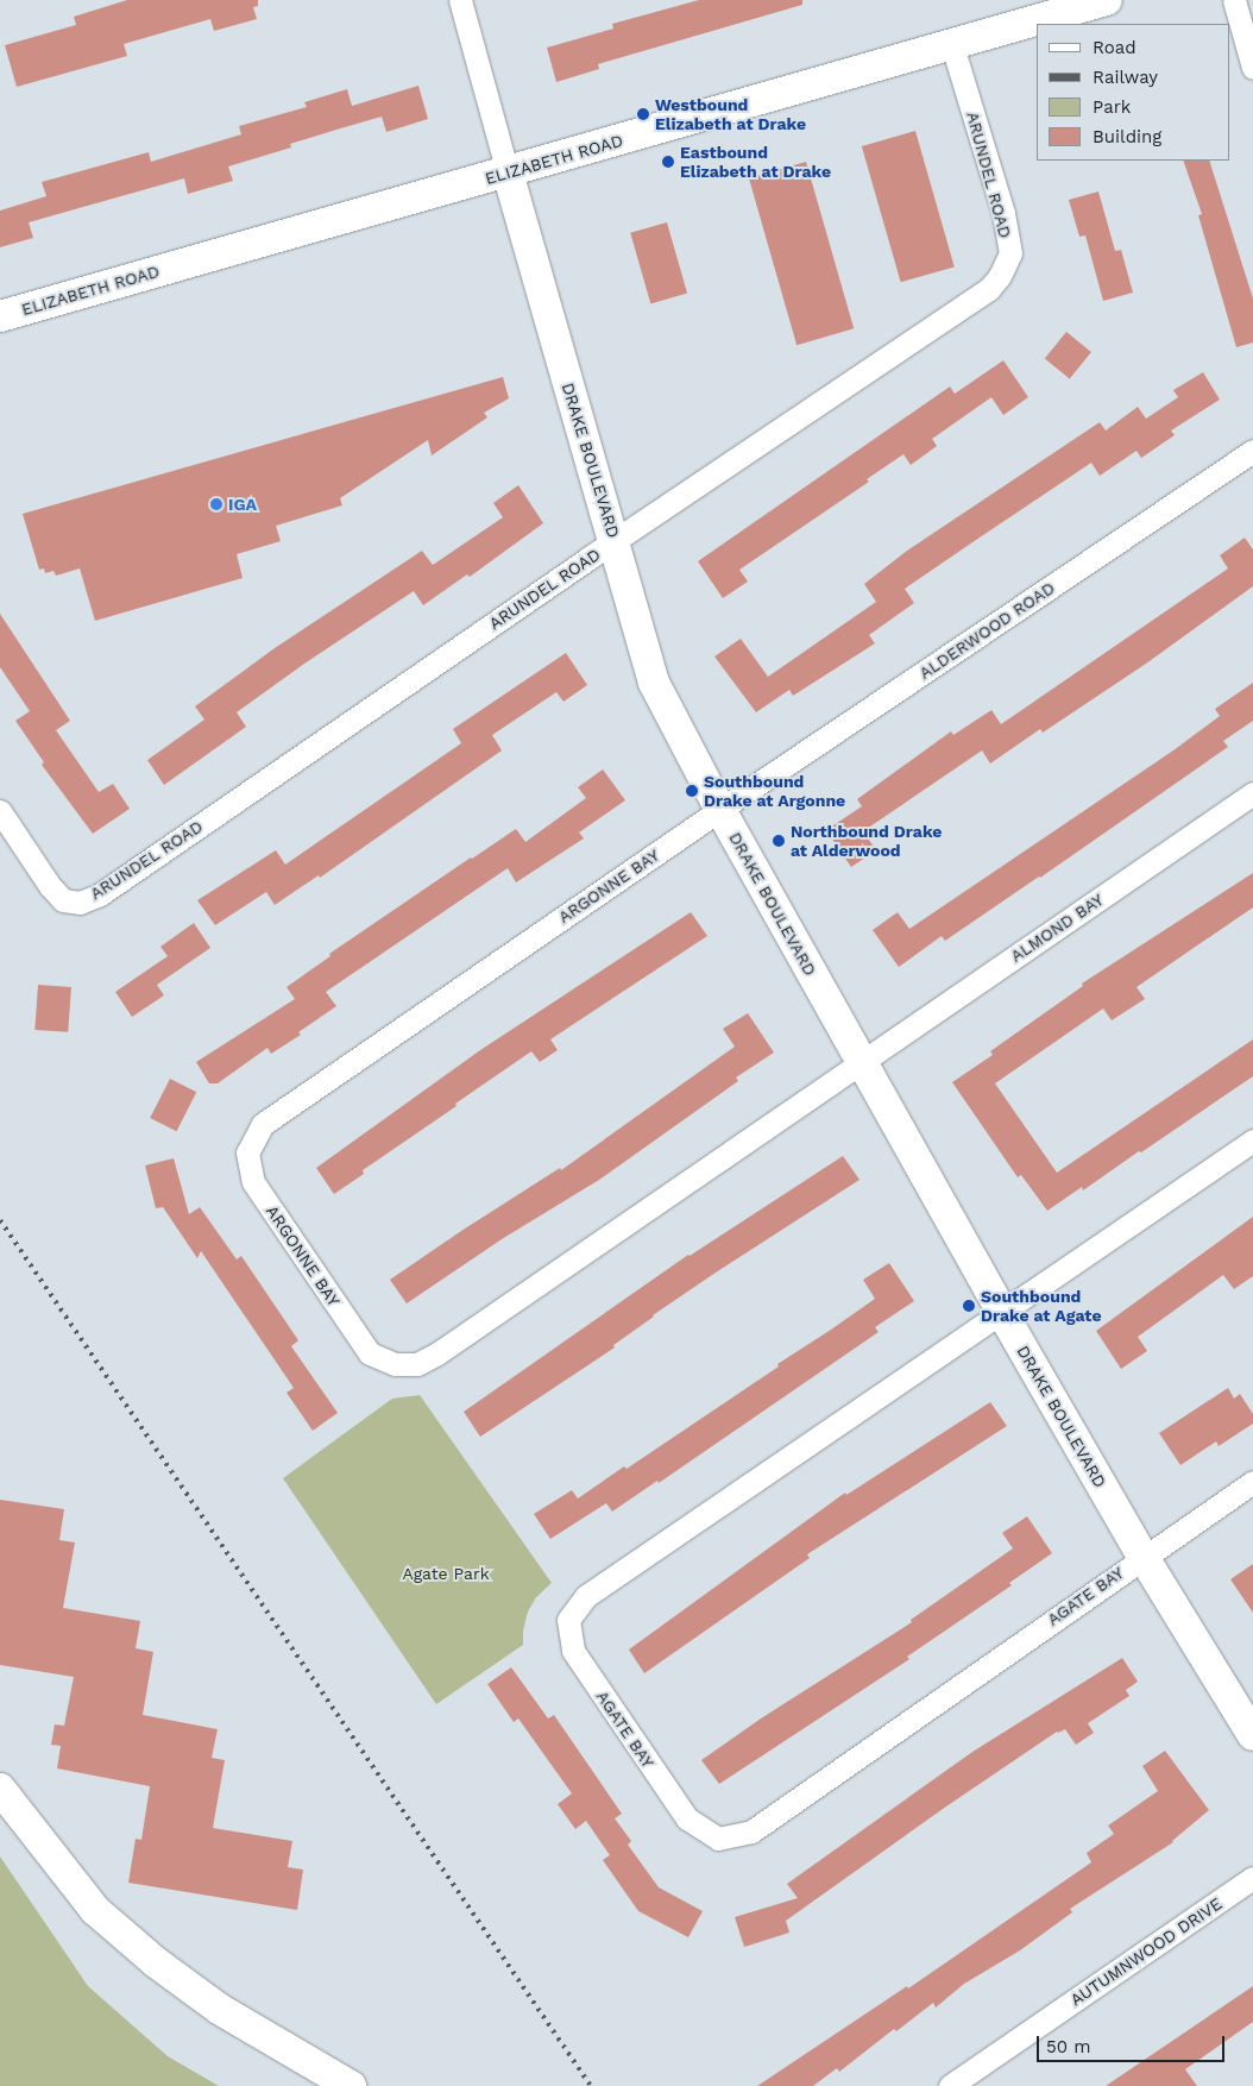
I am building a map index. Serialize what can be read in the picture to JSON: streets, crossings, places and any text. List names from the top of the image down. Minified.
{"streets":{"street":["ELIZABETH ROAD","ARUNDEL ROAD","DRAKE BOULEVARD","ALDERWOOD ROAD","ARGONNE BAY","ALMOND BAY","AGATE BAY","AUTUMNWOOD DRIVE"]},"crossings":[["ELIZABETH ROAD","ARUNDEL ROAD"],["ELIZABETH ROAD","DRAKE BOULEVARD"],["ARUNDEL ROAD","DRAKE BOULEVARD"],["DRAKE BOULEVARD","ALDERWOOD ROAD"],["DRAKE BOULEVARD","ARGONNE BAY"],["DRAKE BOULEVARD","ALMOND BAY"],["DRAKE BOULEVARD","AGATE BAY"],["ALDERWOOD ROAD","ARGONNE BAY"],["ARGONNE BAY","ALMOND BAY"]],"parks":["Agate Park"],"places":["Westbound Elizabeth at Drake","Eastbound Elizabeth at Drake","IGA","Southbound Drake at Argonne","Northbound Drake at Alderwood","Southbound Drake at Agate"],"legend":["Road","Railway","Park","Building"],"scale_bar":"50 m"}
